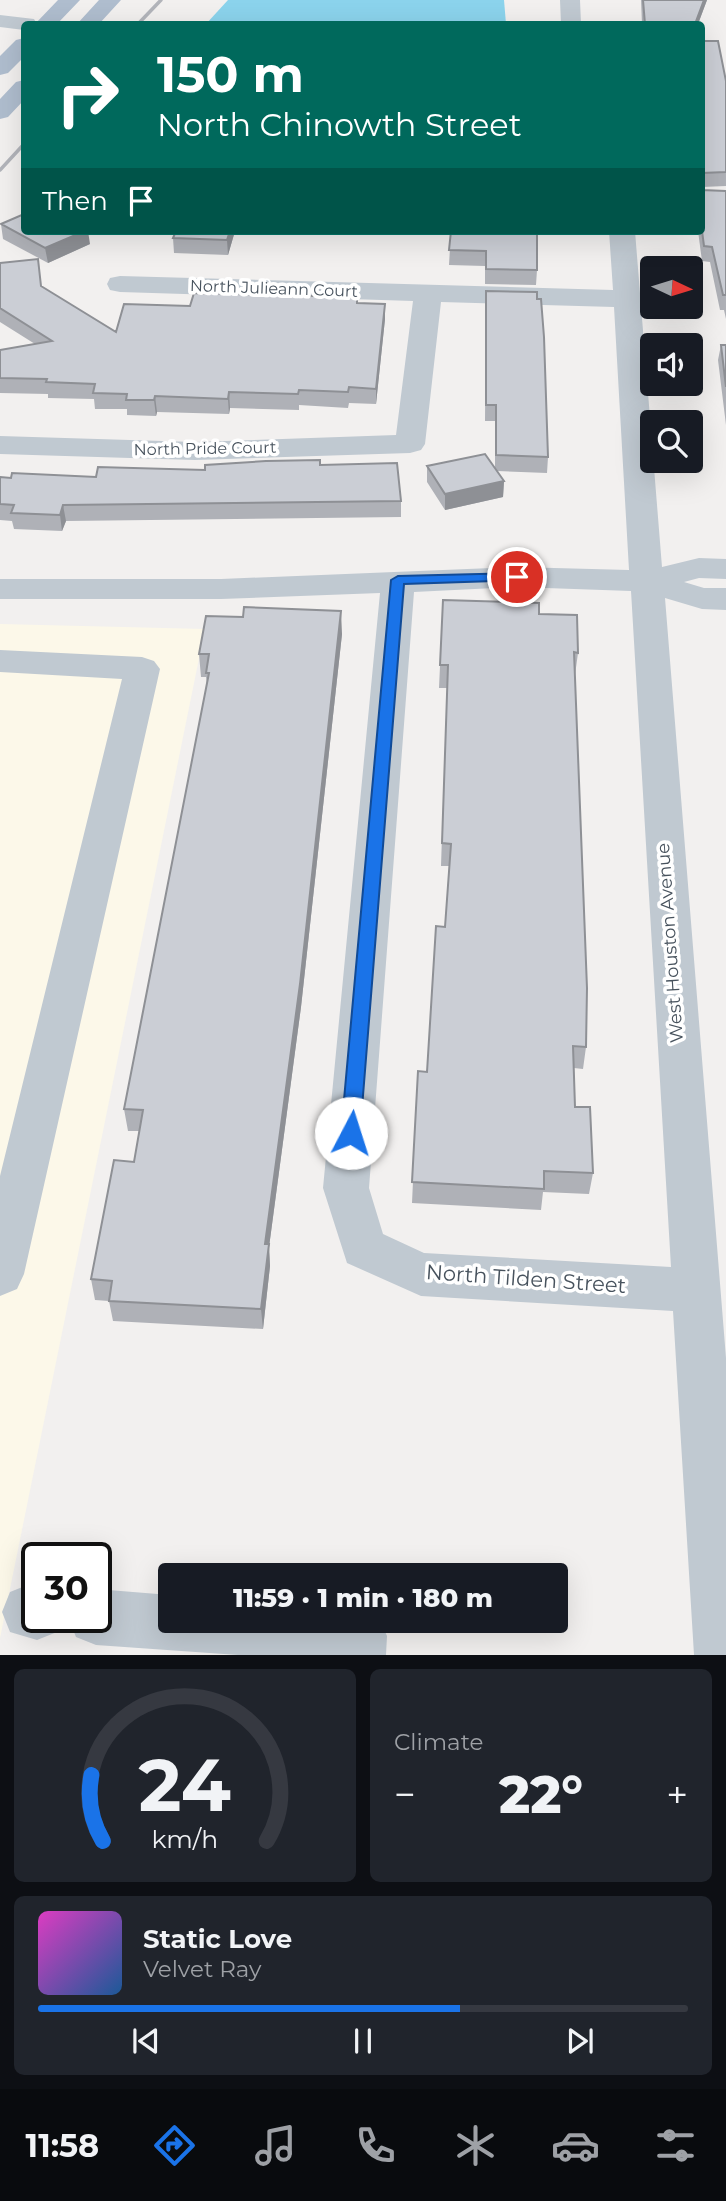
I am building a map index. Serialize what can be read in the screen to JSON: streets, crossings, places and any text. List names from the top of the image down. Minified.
{"streets":{"street":["North Julieann Court","North Pride Court","West Houston Avenue","North Tilden Street"]},"crossings":[["North Julieann Court","North Pride Court"],["North Julieann Court","West Houston Avenue"],["West Houston Avenue","North Tilden Street"]],"north":"right","page":{"turn":["150 m","North Chinowth Street"],"then":"Then","limit":"30","trip":"11:59 · 1 min · 180 m","tile":"Climate","heat":["−","22°","+"],"song":["Static Love","Velvet Ray"],"tabs":"11:58","gauge":["24","km/h"]}}
